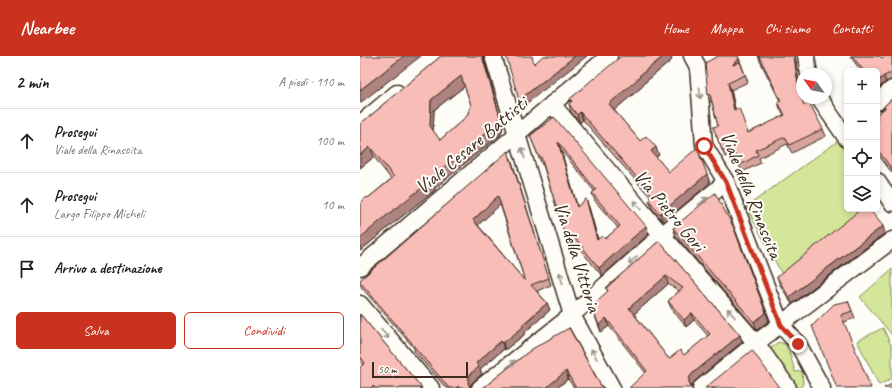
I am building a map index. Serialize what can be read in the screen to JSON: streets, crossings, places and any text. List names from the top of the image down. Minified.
{"streets":{"street":["Viale Cesare Battisti","Viale della Rinascita","Via Pietro Gori","Via della Vittoria"]},"crossings":[["Viale Cesare Battisti","Via Pietro Gori"],["Viale Cesare Battisti","Via della Vittoria"]],"one_way":["Viale della Rinascita","Via Pietro Gori","Via della Vittoria"],"scale_bar":"50 m","north":"top left","page":{"header":"Nearbee","nav":["Home","Mappa","Chi siamo","Contatti"],"heading":["2 min","A piedi · 110 m"],"map_buttons":["+","−"],"list":[["Prosegui","Viale della Rinascita","100 m"],["Prosegui","Largo Filippo Micheli","10 m"],"Arrivo a destinazione"],"buttons":["Salva","Condividi"],"scale":"50 m"}}
